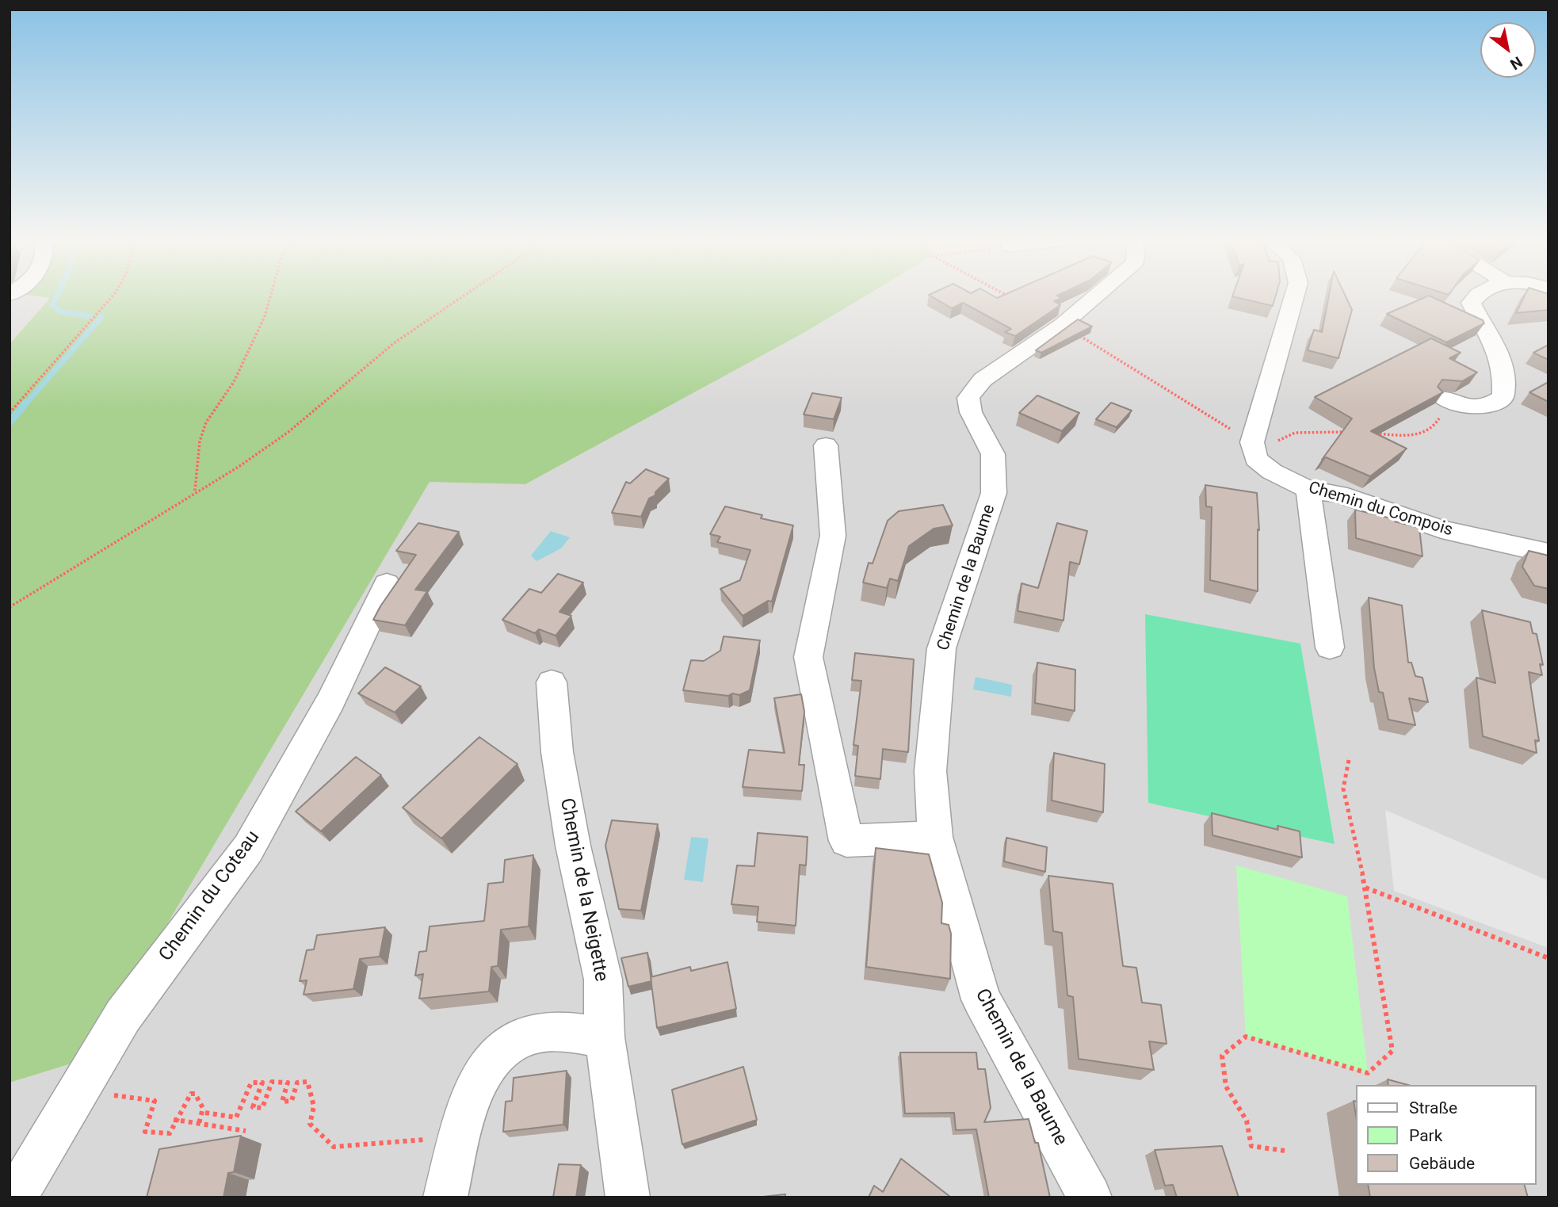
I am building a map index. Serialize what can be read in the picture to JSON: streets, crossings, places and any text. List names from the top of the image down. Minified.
{"streets":{"street":["Chemin du Compois","Chemin de la Baume","Chemin de la Neigette","Chemin du Coteau"]},"legend":["Straße","Park","Gebäude"],"north":"bottom right"}
